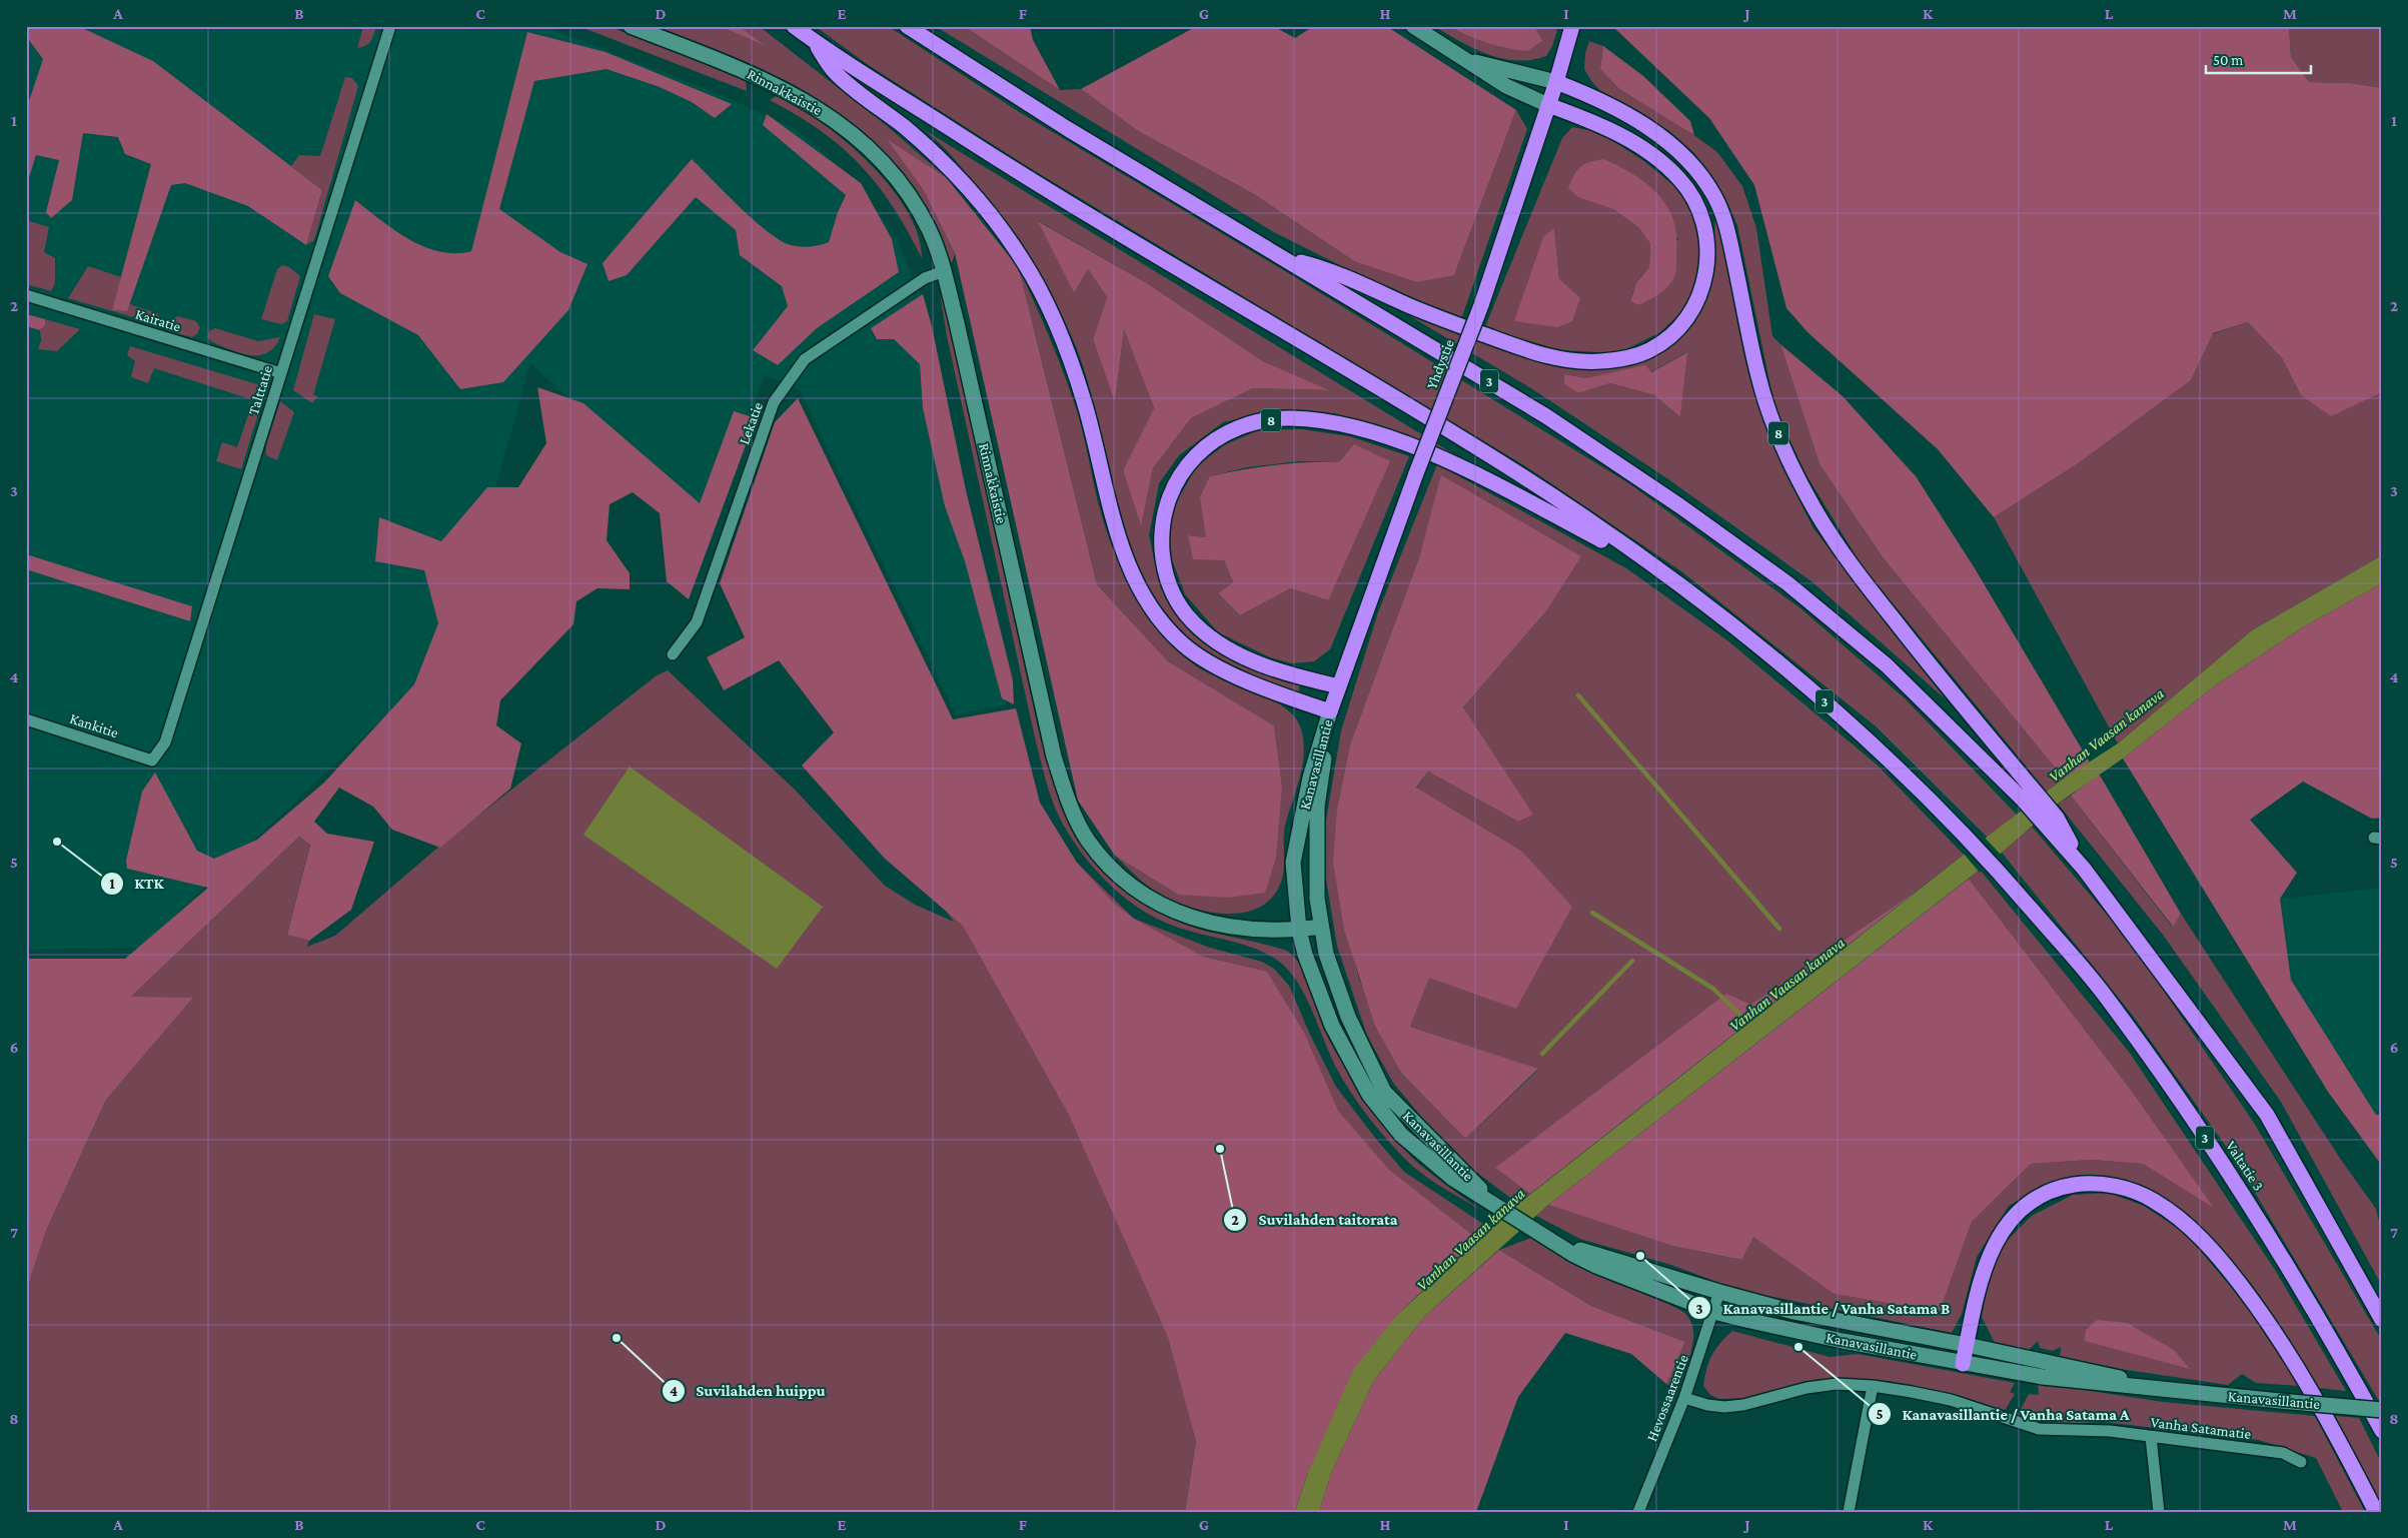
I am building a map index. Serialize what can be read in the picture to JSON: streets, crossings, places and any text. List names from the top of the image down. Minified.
{"streets":{"highway":["Yhdystie","3","8","Valtatie 3"],"main road":["Rinnakkaistie","Kanavasillantie"],"street":["Kairatie","Talttatie","Lekatie","Kankitie","Hevossaarentie","Vanha Satamatie"]},"crossings":[["Rinnakkaistie","Lekatie"],["Rinnakkaistie","Kanavasillantie"],["Kairatie","Talttatie"],["Yhdystie","8"],["Yhdystie","Kanavasillantie"],["3","8"],["3","Valtatie 3"],["Talttatie","Kankitie"],["8","Valtatie 3"],["Kanavasillantie","Hevossaarentie"],["Hevossaarentie","Vanha Satamatie"]],"water":["Vanhan Vaasan kanava"],"places":["KTK","Suvilahden taitorata","Kanavasillantie / Vanha Satama B","Suvilahden huippu","Kanavasillantie / Vanha Satama A"],"scale_bar":"50 m","grid":{"columns":["A","B","C","D","E","F","G","H","I","J","K","L","M"],"rows":["1","2","3","4","5","6","7","8"]}}
